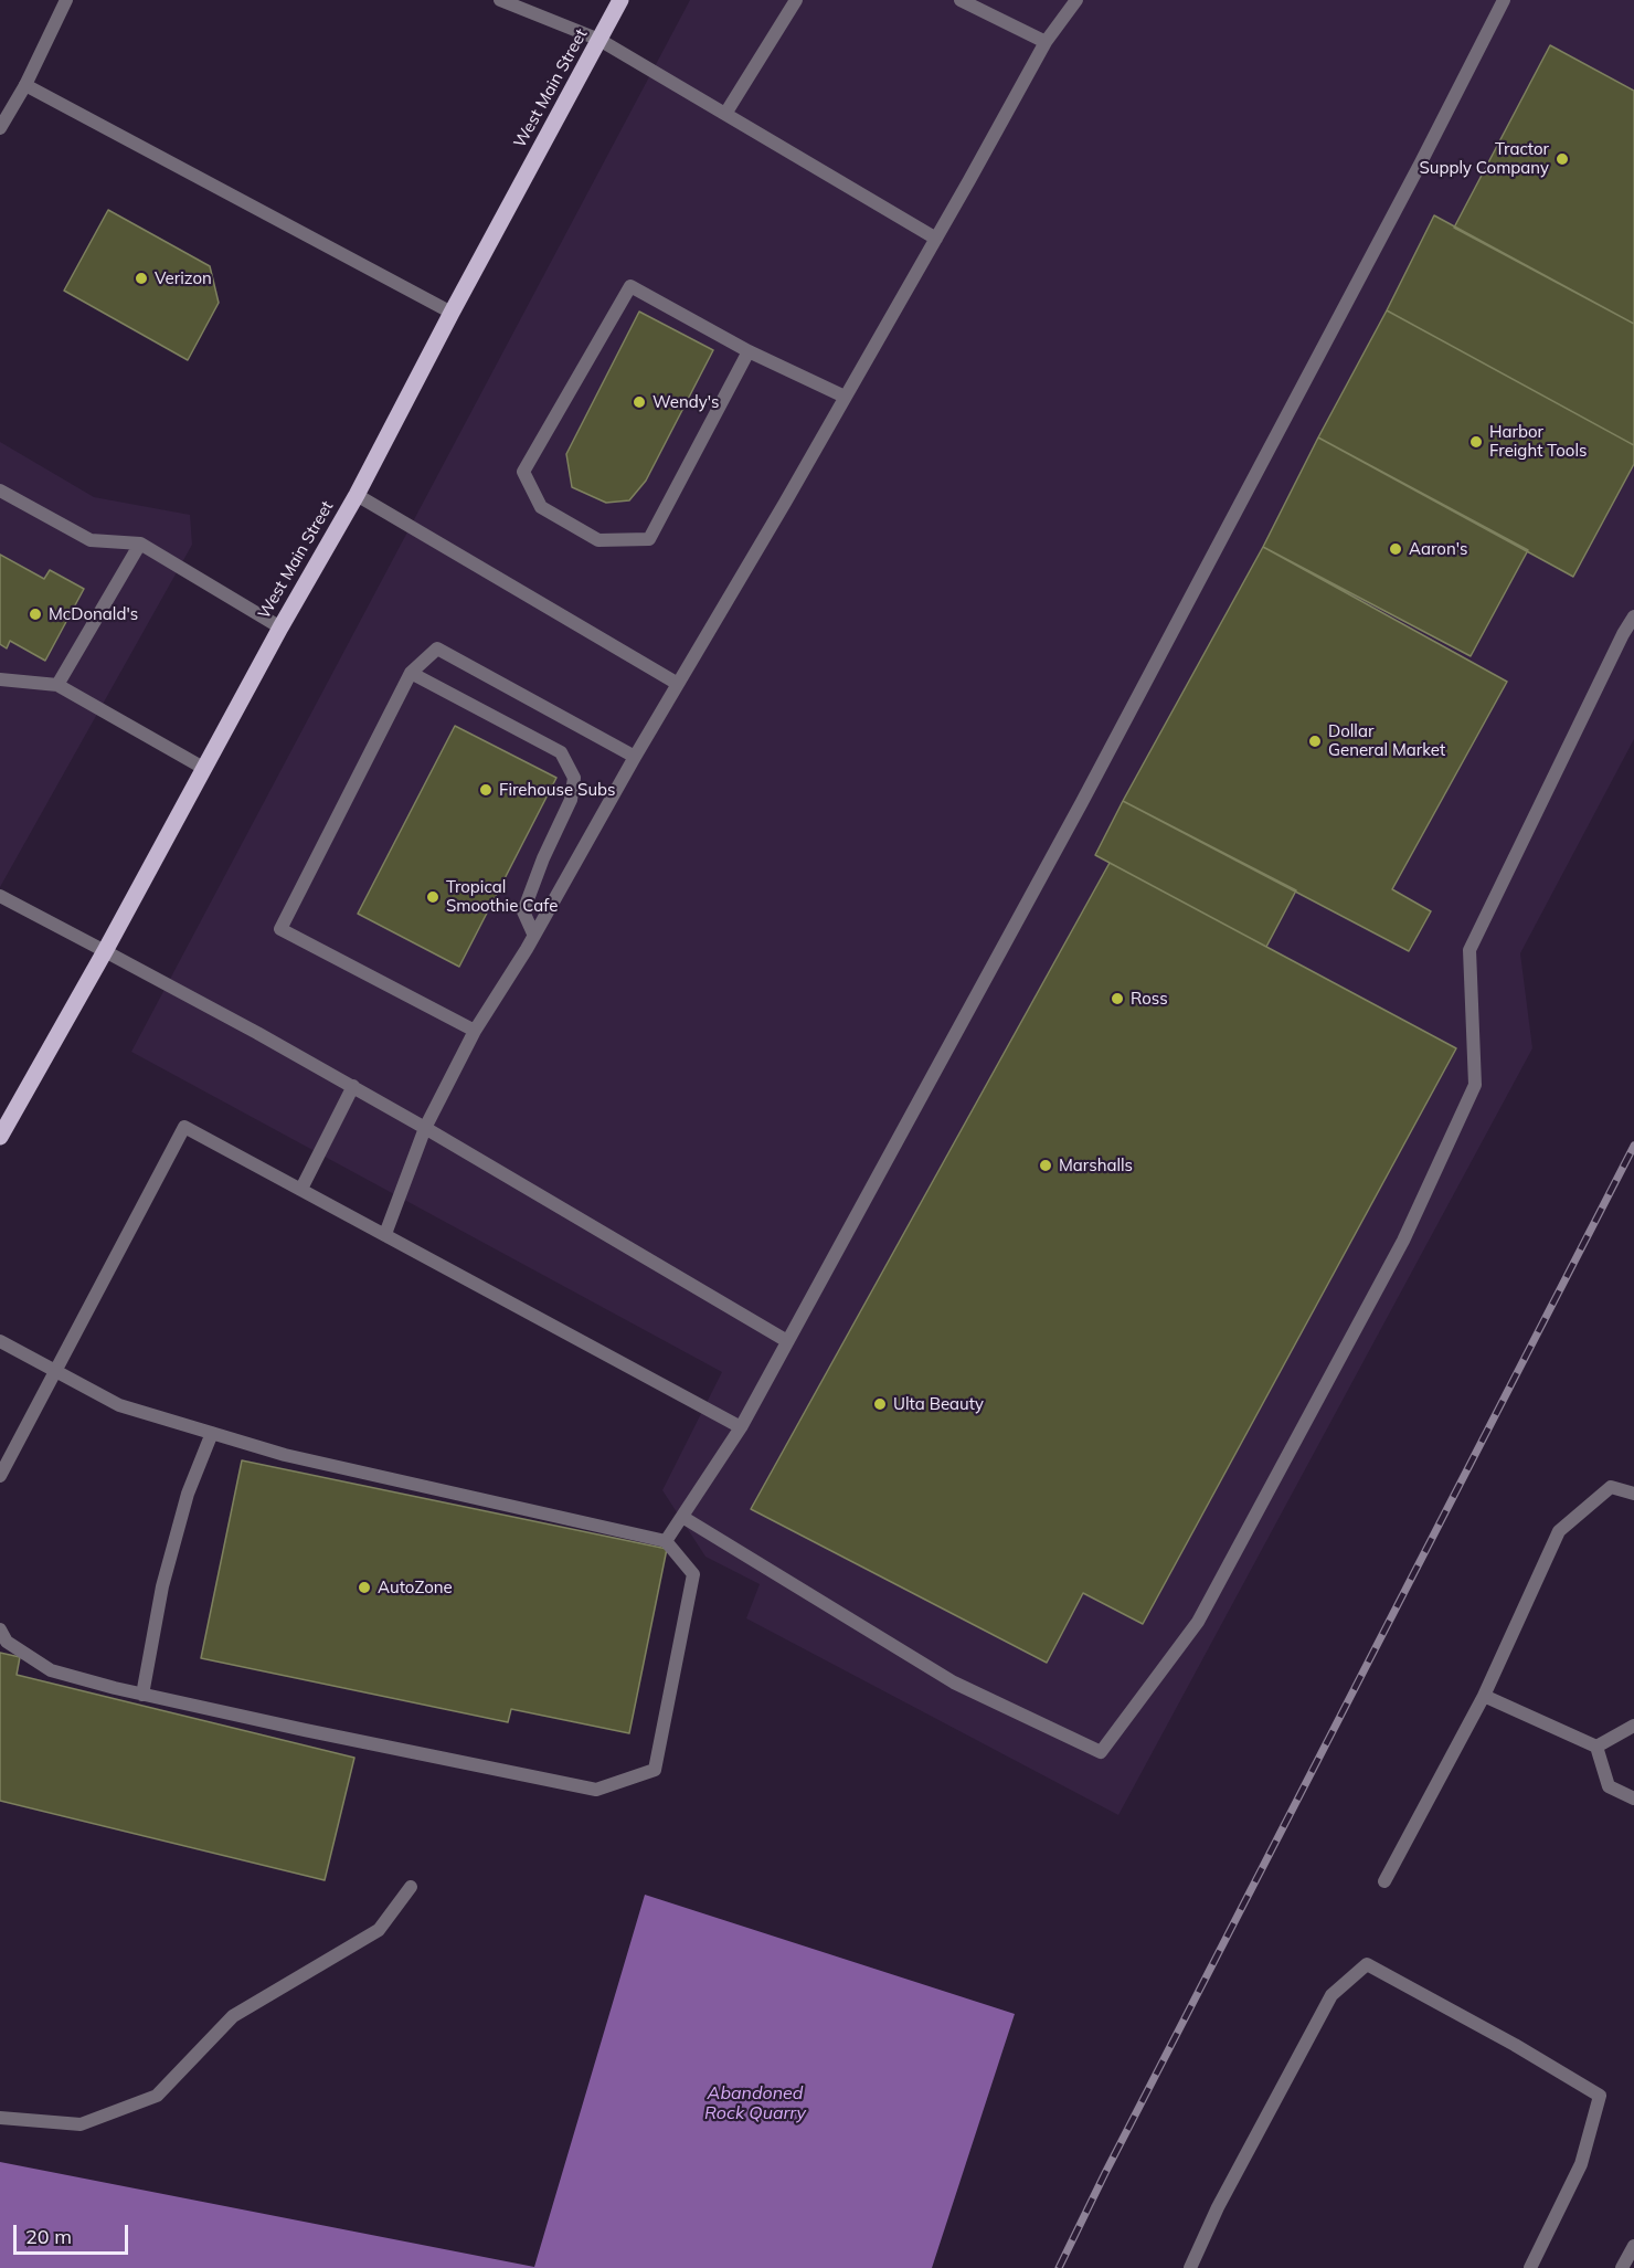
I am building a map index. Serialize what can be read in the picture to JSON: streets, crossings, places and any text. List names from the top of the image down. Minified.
{"streets":{"main road":["West Main Street"]},"water":["Abandoned Rock Quarry"],"places":["Tractor Supply Company","Verizon","Wendy's","Harbor Freight Tools","Aaron's","McDonald's","Dollar General Market","Firehouse Subs","Tropical Smoothie Cafe","Ross","Marshalls","Ulta Beauty","AutoZone"],"scale_bar":"20 m"}
